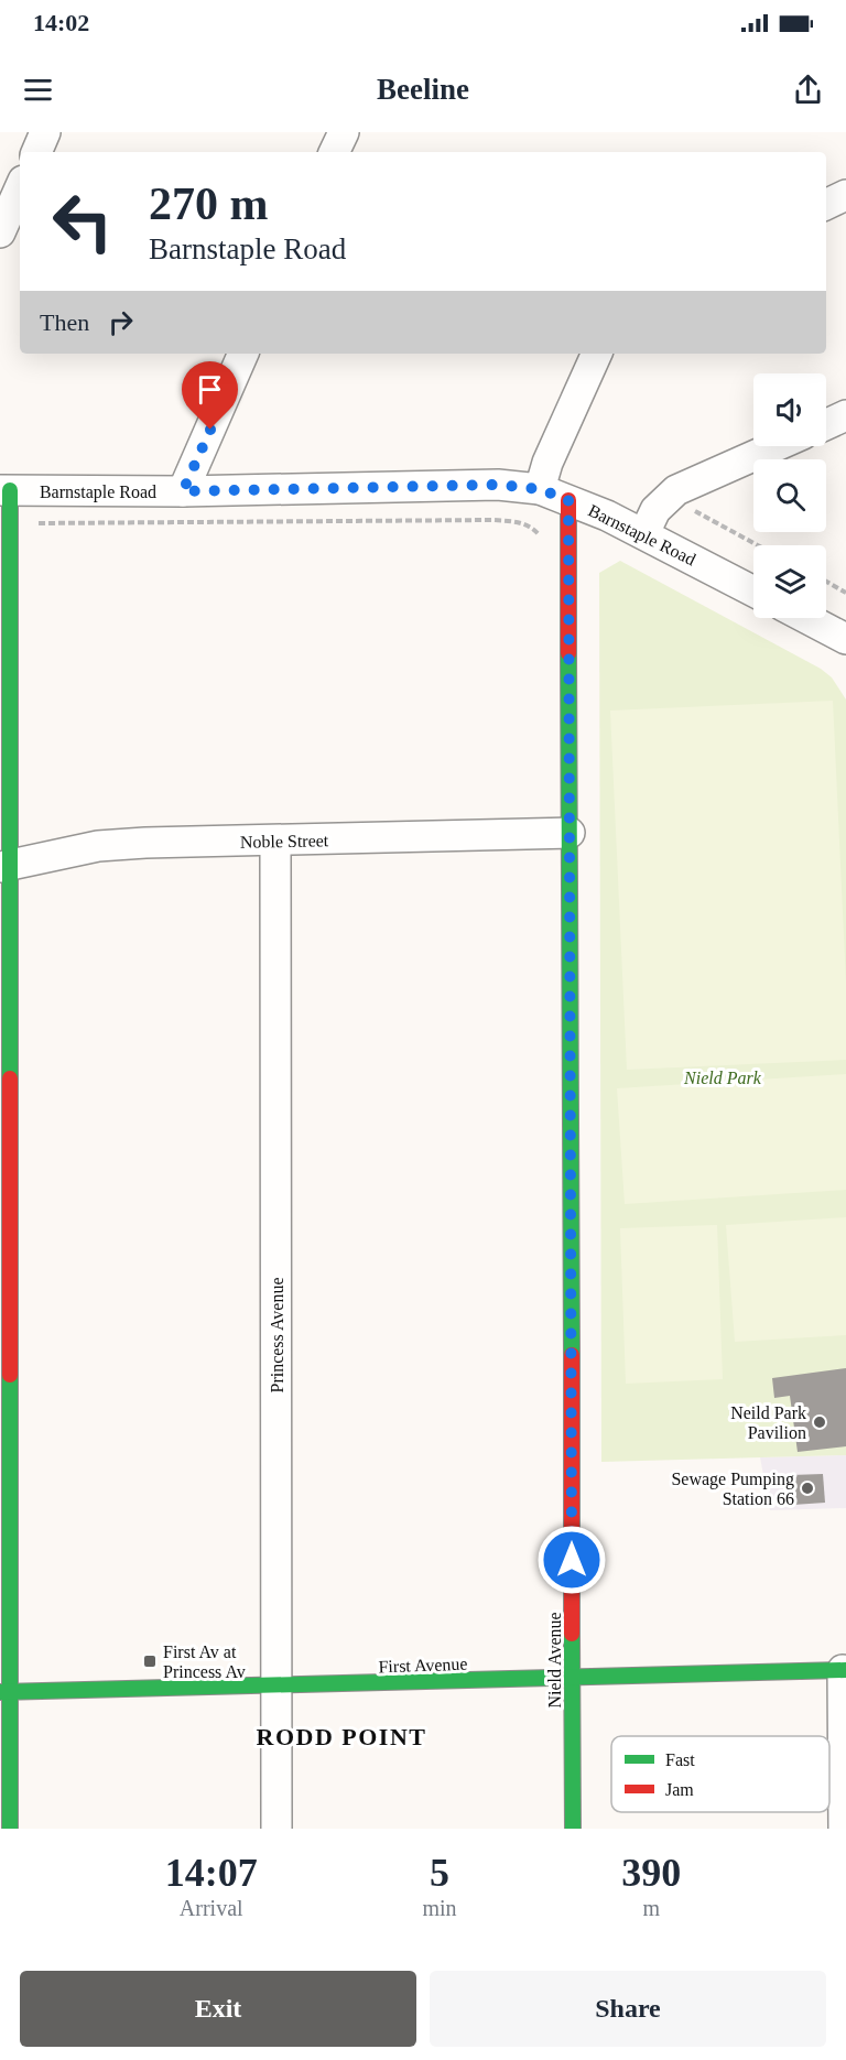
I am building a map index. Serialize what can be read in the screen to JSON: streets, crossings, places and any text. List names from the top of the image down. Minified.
{"streets":{"street":["Barnstaple Road","Noble Street","Princess Avenue","Nield Avenue","First Avenue"]},"crossings":[["Barnstaple Road","Nield Avenue"],["Noble Street","Princess Avenue"],["Noble Street","Nield Avenue"],["Princess Avenue","First Avenue"],["Nield Avenue","First Avenue"]],"districts":["RODD POINT"],"parks":["Nield Park"],"places":{"other":["Neild Park Pavilion","Sewage Pumping Station 66"],"transit":["First Av at Princess Av"]},"legend":["Fast","Jam"],"page":{"status":"14:02","header":"Beeline","turn":["270 m","Barnstaple Road"],"then":"Then","eta":["14:07","Arrival","5","min","390","m"],"buttons":["Exit","Share"]}}
